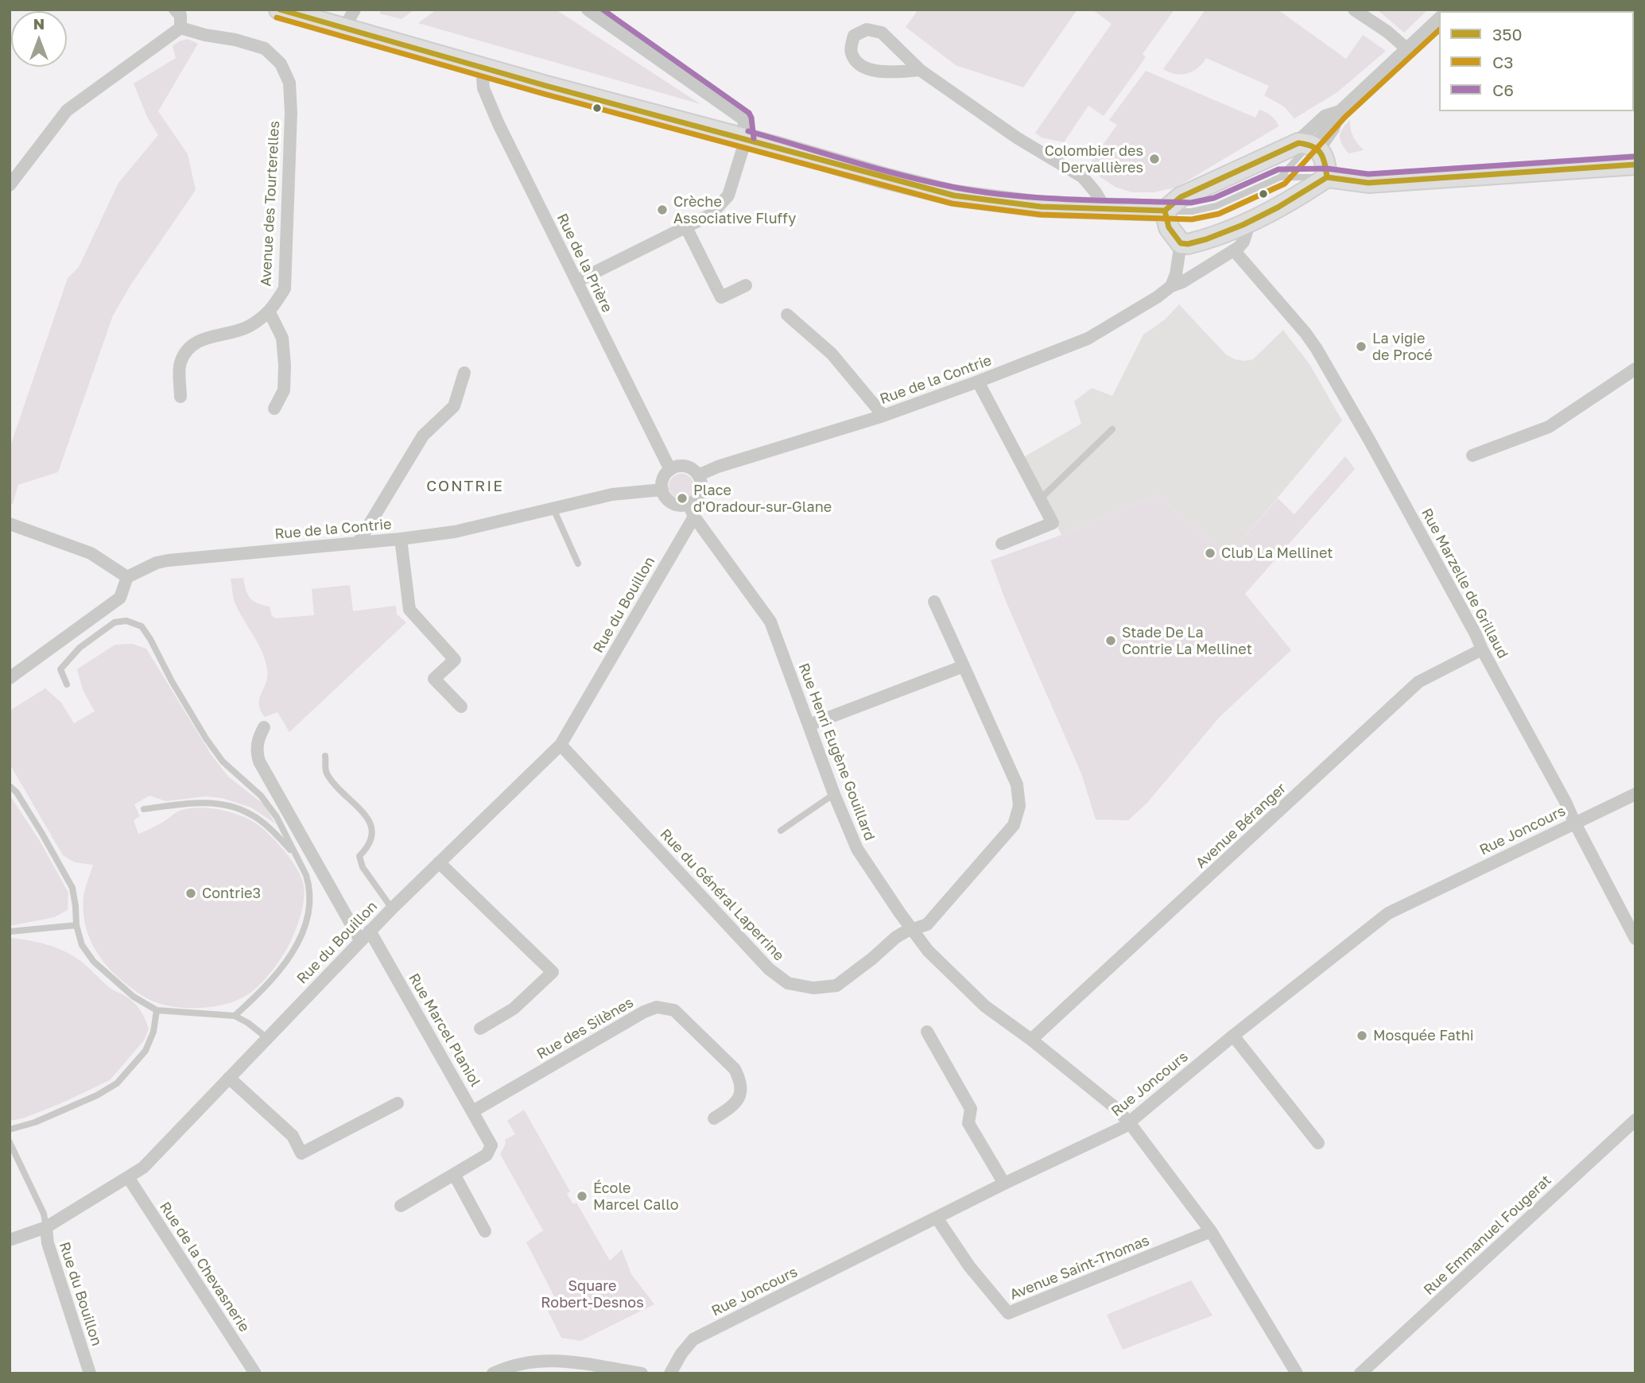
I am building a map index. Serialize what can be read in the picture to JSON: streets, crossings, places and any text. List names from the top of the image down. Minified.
{"streets":{"street":["Avenue des Tourterelles","Rue de la Prière","Rue de la Contrie","Rue Marzelle de Grillaud","Rue du Bouillon","Rue Henri Eugène Gouillard","Avenue Béranger","Rue Joncours","Rue du Général Laperrine","Rue des Silènes","Rue Marcel Planiol","Rue Emmanuel Fougerat","Rue de la Chevasnerie","Avenue Saint-Thomas"]},"crossings":[["Rue de la Prière","Rue de la Contrie"],["Rue de la Prière","Rue Henri Eugène Gouillard"],["Rue de la Contrie","Rue Marzelle de Grillaud"],["Rue de la Contrie","Rue Henri Eugène Gouillard"],["Rue Marzelle de Grillaud","Avenue Béranger"],["Rue Marzelle de Grillaud","Rue Joncours"],["Rue du Bouillon","Rue Henri Eugène Gouillard"],["Rue du Bouillon","Rue du Général Laperrine"],["Rue du Bouillon","Rue Marcel Planiol"],["Rue du Bouillon","Rue de la Chevasnerie"],["Rue Henri Eugène Gouillard","Avenue Béranger"],["Rue Henri Eugène Gouillard","Rue Joncours"],["Rue Henri Eugène Gouillard","Rue du Général Laperrine"],["Rue Henri Eugène Gouillard","Avenue Saint-Thomas"],["Rue Joncours","Avenue Saint-Thomas"],["Rue des Silènes","Rue Marcel Planiol"]],"districts":["CONTRIE"],"parks":["Square Robert-Desnos"],"places":["Colombier des Dervallières","Crèche Associative Fluffy","La vigie de Procé","Place d'Oradour-sur-Glane","Club La Mellinet","Stade De La Contrie La Mellinet","Contrie3","Mosquée Fathi","École Marcel Callo"],"lines":["transit line 350","transit line C6","transit line C3"],"legend":["350","C3","C6"],"north":"top"}
